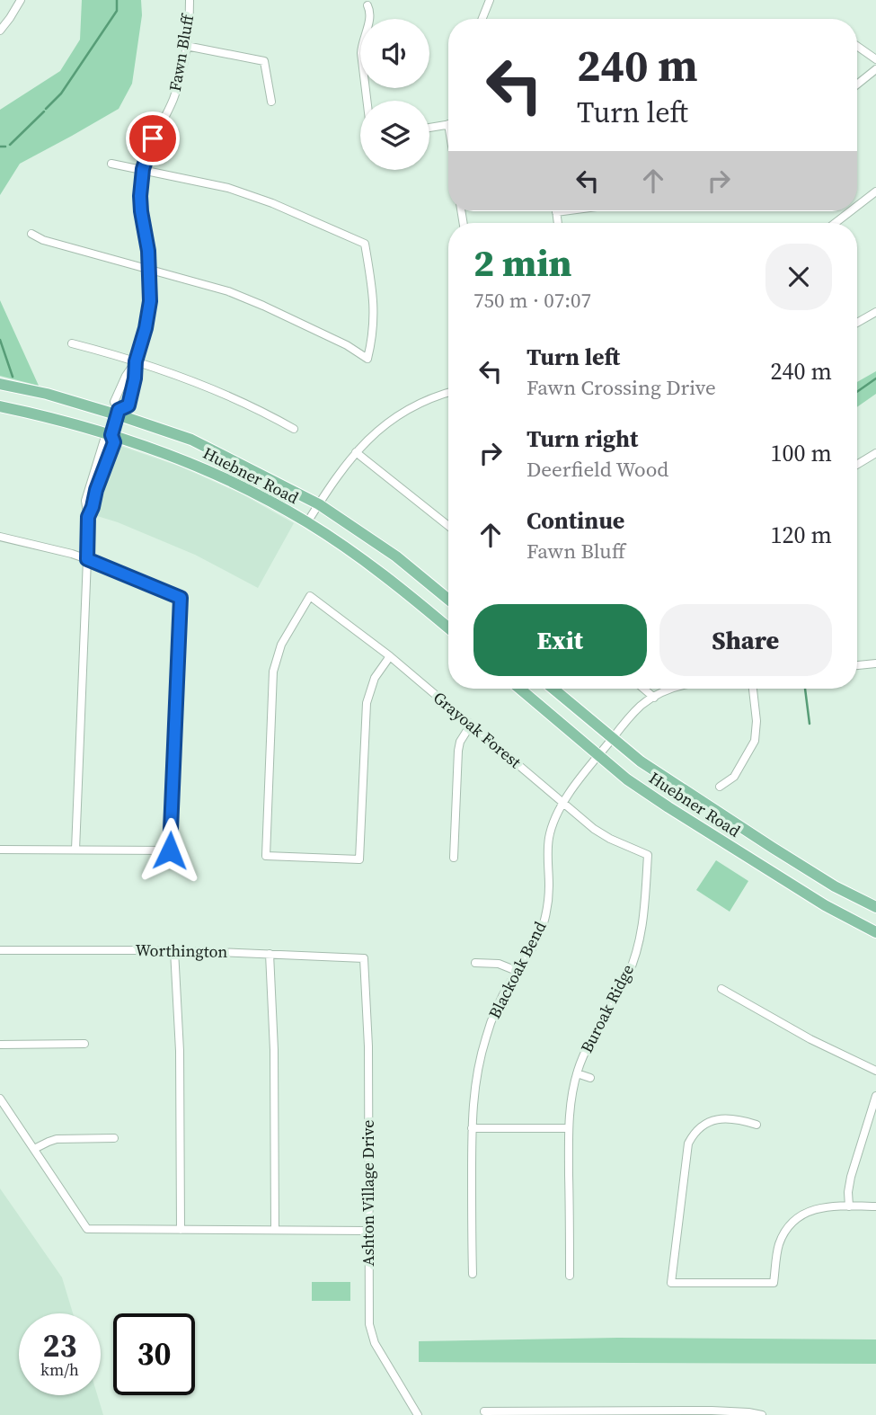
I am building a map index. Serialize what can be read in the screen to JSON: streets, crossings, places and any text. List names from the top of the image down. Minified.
{"streets":{"main road":["Huebner Road"],"street":["Fawn Bluff","Grayoak Forest","Worthington","Blackoak Bend","Buroak Ridge","Ashton Village Drive"]},"crossings":[["Fawn Bluff","Huebner Road"],["Huebner Road","Blackoak Bend"],["Grayoak Forest","Blackoak Bend"],["Grayoak Forest","Buroak Ridge"],["Worthington","Ashton Village Drive"]],"page":{"turn":["240 m","Turn left"],"heading":["2 min","750 m · 07:07"],"list":[{"name":"Turn left","note":"Fawn Crossing Drive","value":"240 m"},{"name":"Turn right","note":"Deerfield Wood","value":"100 m"},{"name":"Continue","note":"Fawn Bluff","value":"120 m"}],"buttons":["Exit","Share"],"speed":"23 km/h","limit":"30"}}
